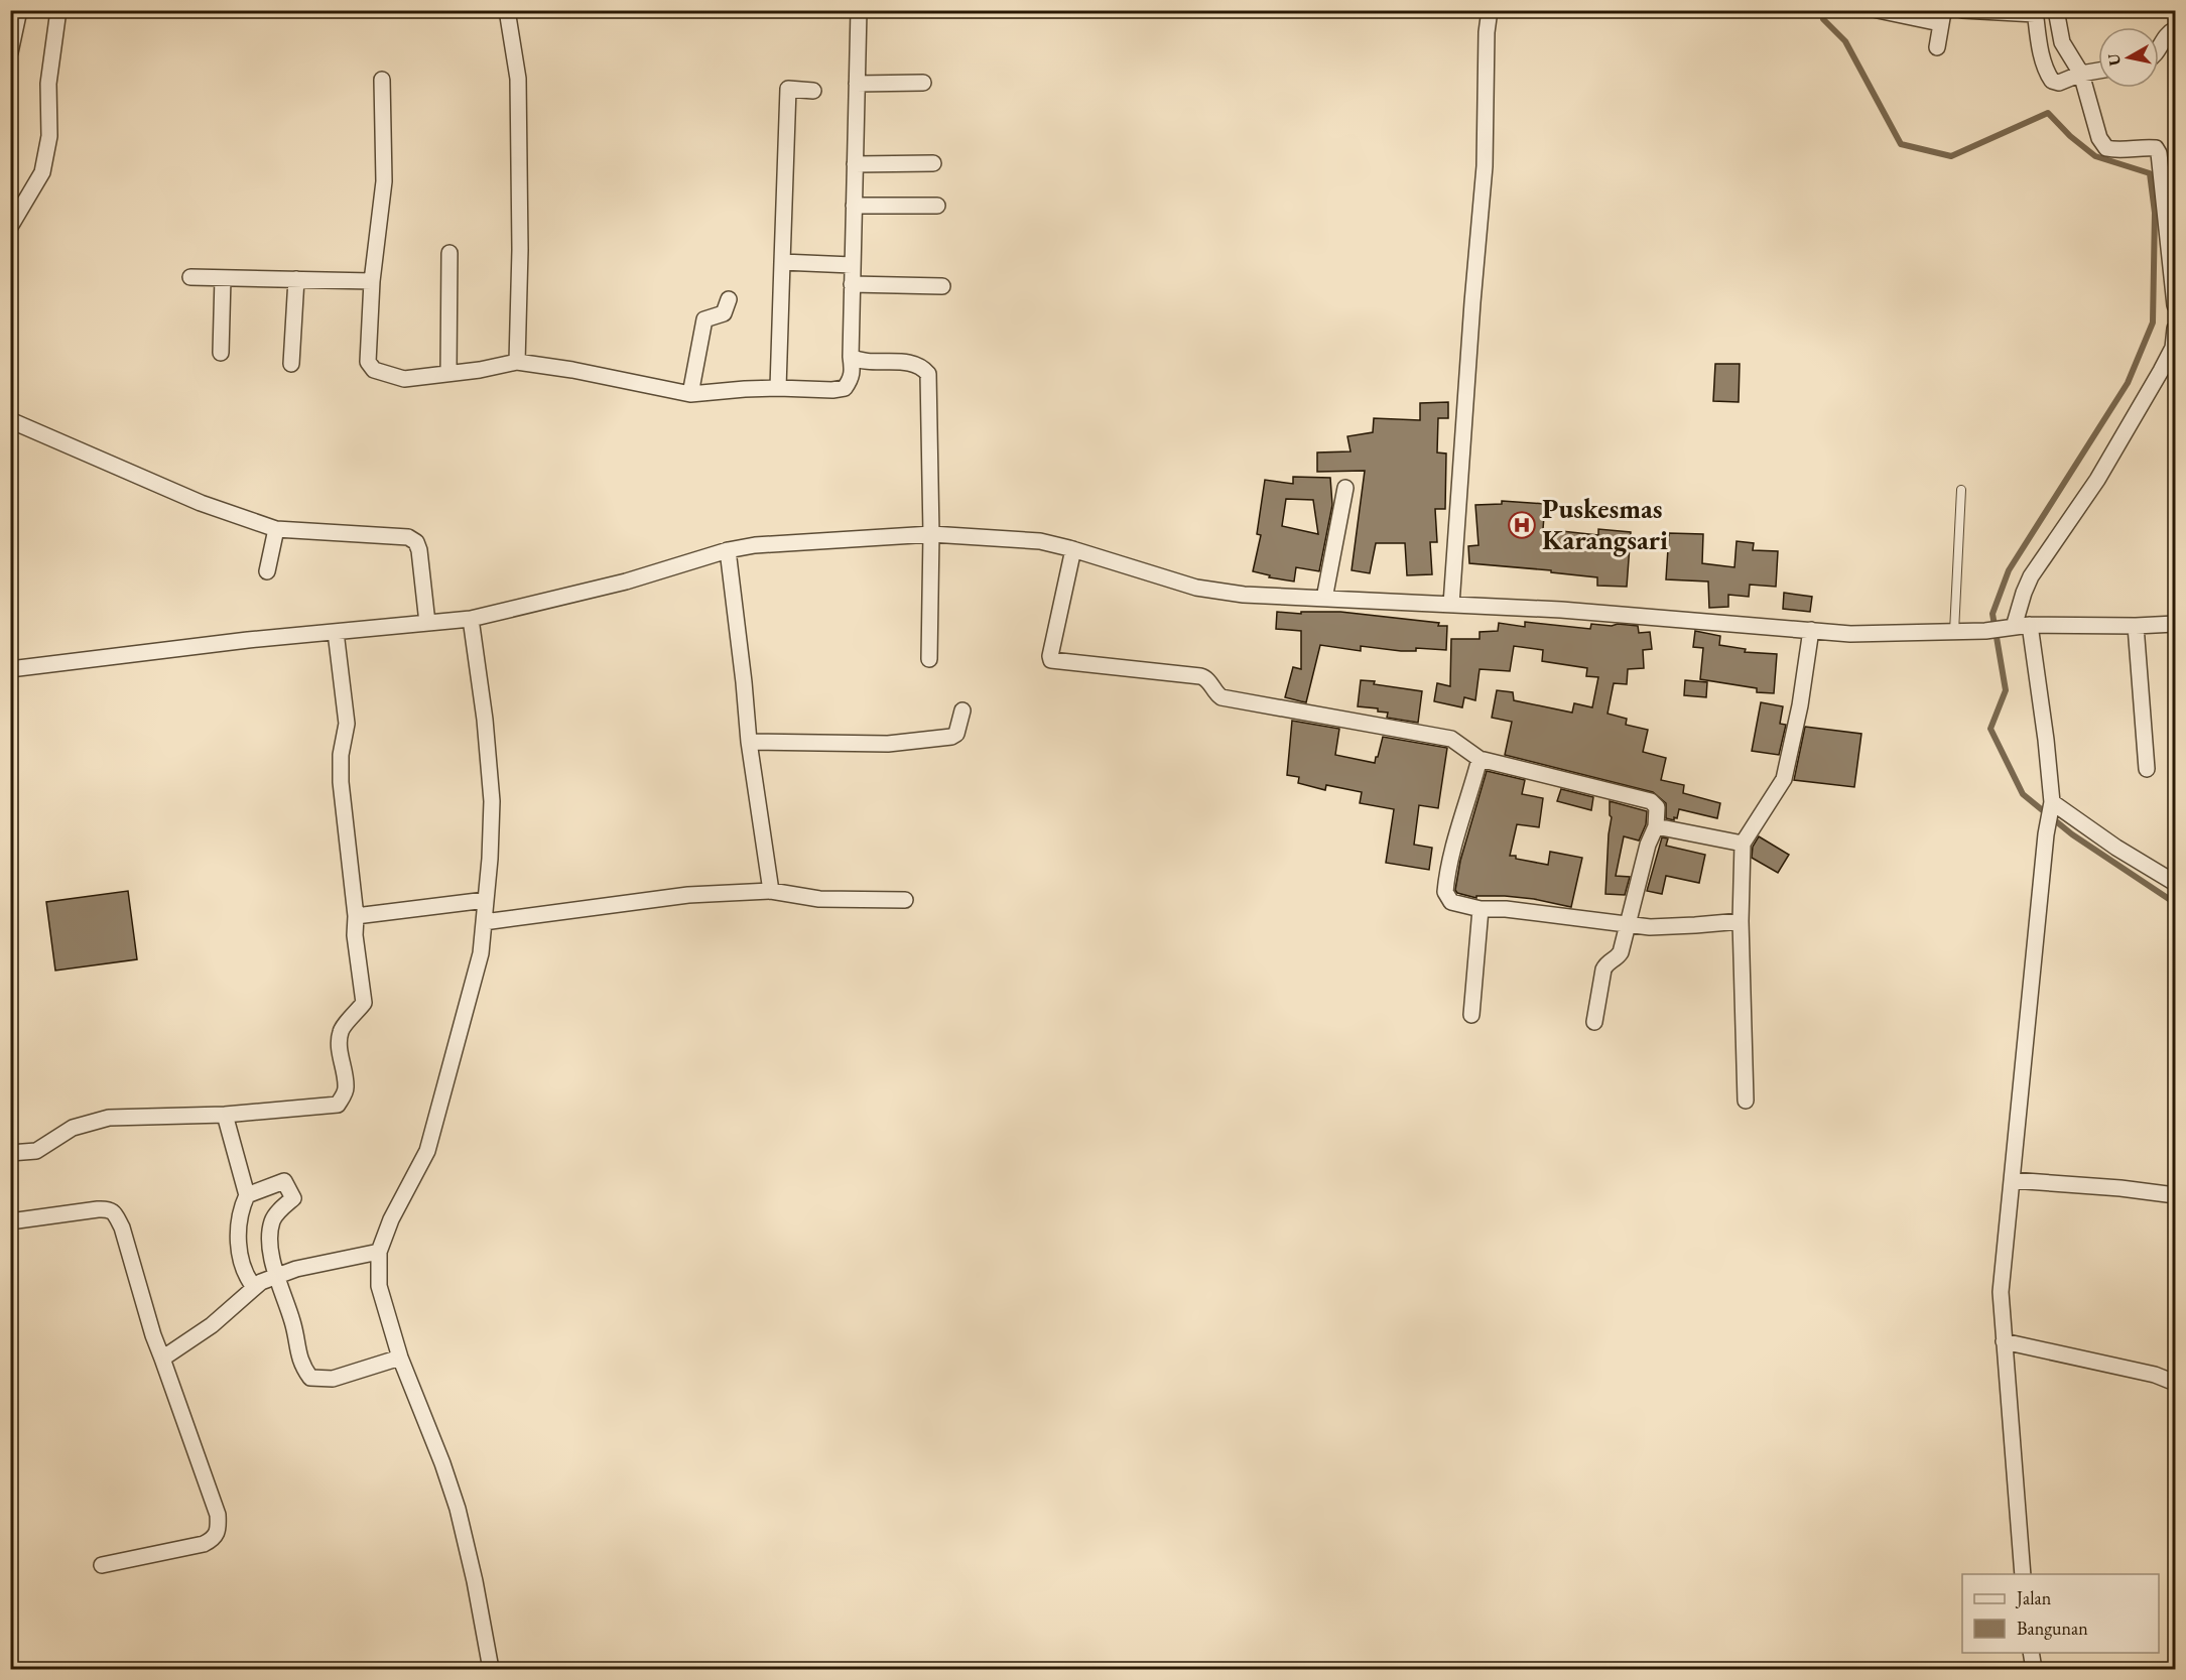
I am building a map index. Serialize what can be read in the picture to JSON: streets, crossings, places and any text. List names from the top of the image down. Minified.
{"places":{"hospital":["Puskesmas Karangsari"]},"legend":["Jalan","Bangunan"],"north":"left"}
